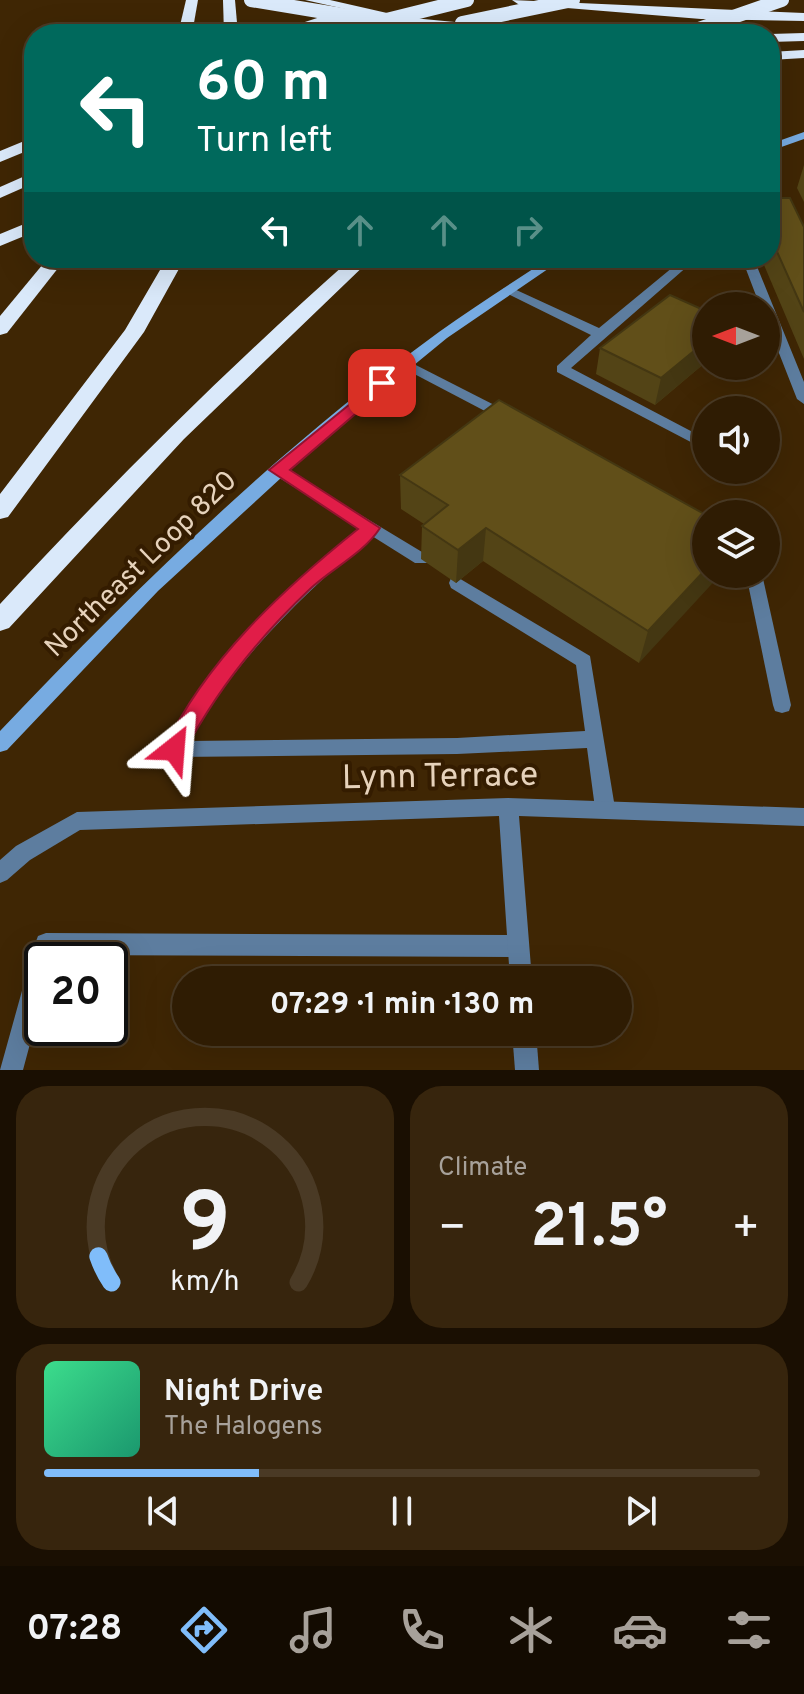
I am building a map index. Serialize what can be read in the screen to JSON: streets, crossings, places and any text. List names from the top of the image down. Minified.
{"streets":{"main road":["Northeast Loop 820"],"street":["Lynn Terrace"]},"north":"left","page":{"turn":["60 m","Turn left"],"limit":"20","trip":"07:29 · 1 min · 130 m","tile":"Climate","heat":["−","21.5°","+"],"song":["Night Drive","The Halogens"],"tabs":"07:28","gauge":["9","km/h"]}}
